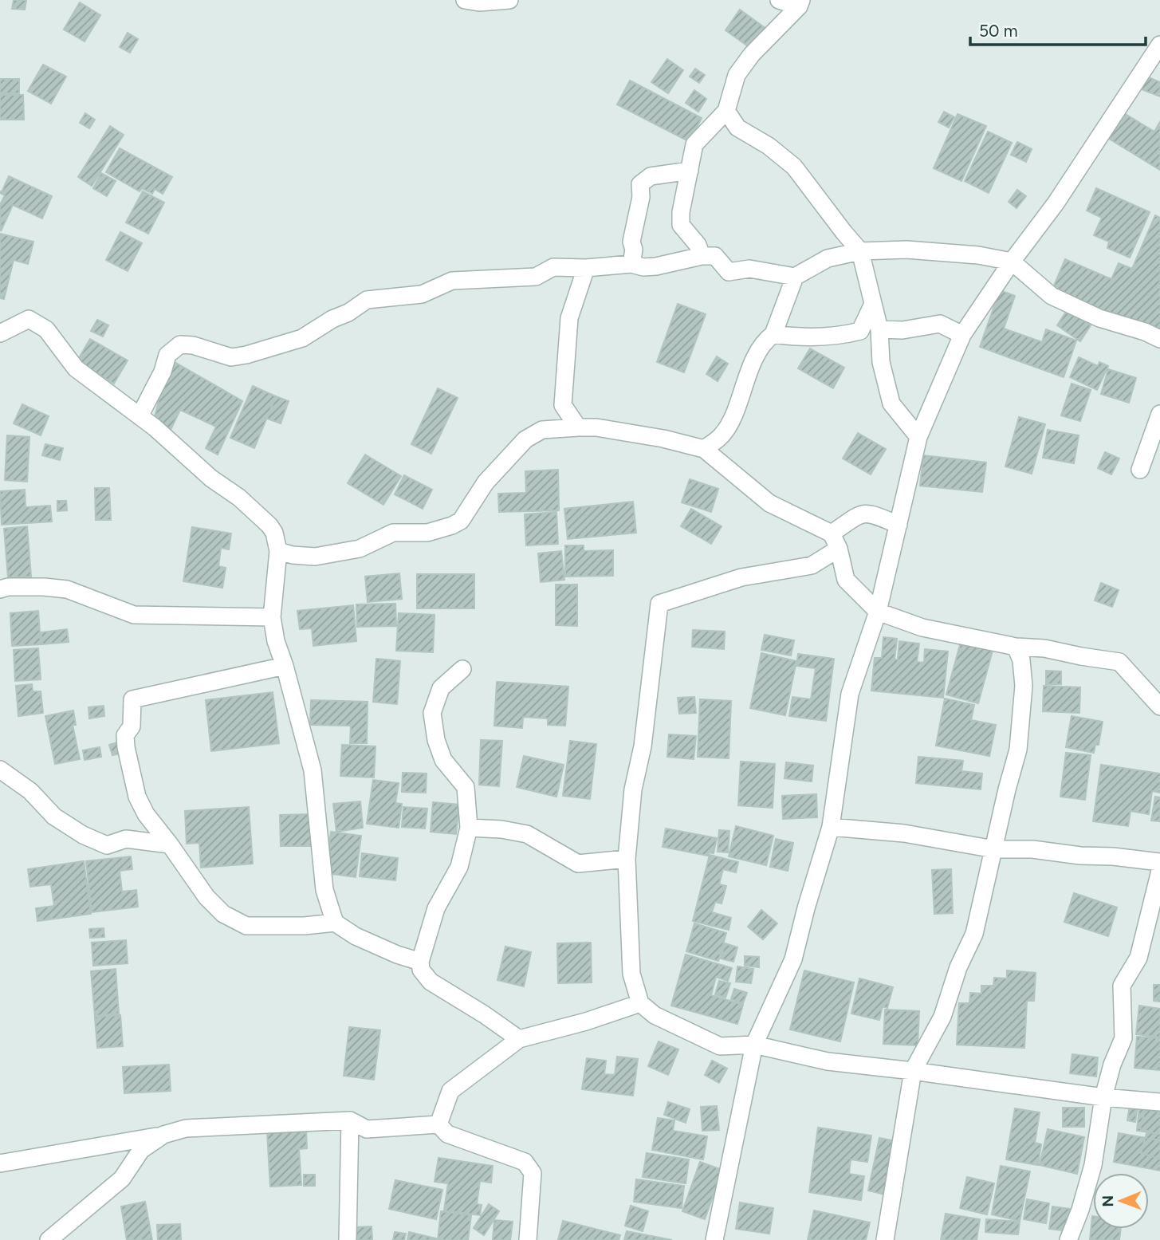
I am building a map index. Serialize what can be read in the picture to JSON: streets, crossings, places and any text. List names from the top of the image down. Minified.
{"scale_bar":"50 m","north":"left"}
